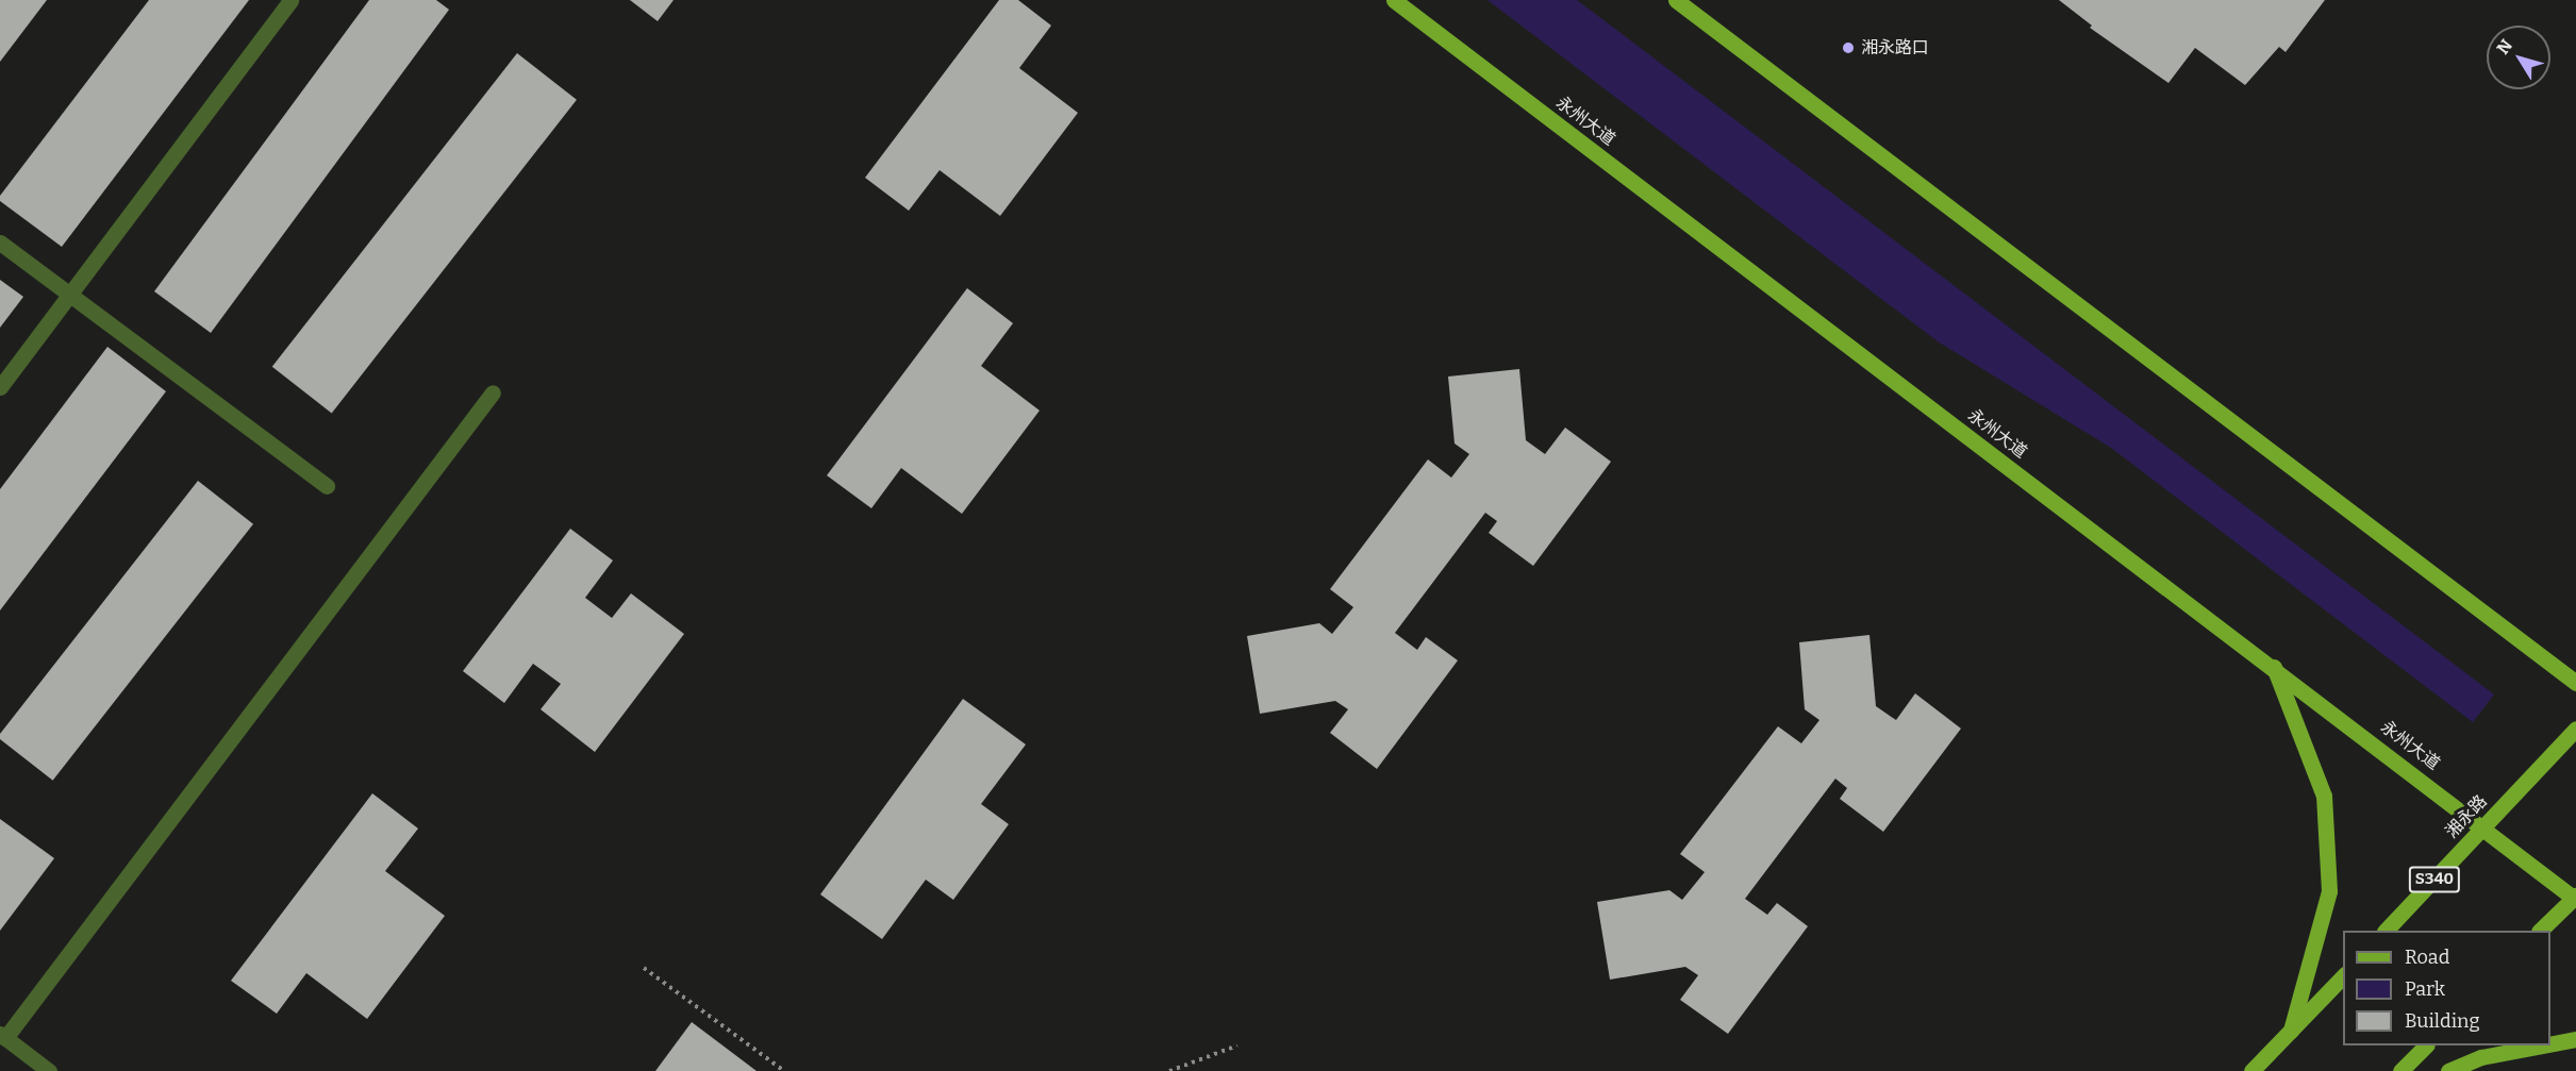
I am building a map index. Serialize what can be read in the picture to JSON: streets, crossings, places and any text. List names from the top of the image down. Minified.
{"streets":{"main road":["永州大道","湘永路","S340"]},"crossings":[["永州大道","湘永路"]],"places":["湘永路口"],"legend":["Road","Park","Building"],"north":"top left"}
